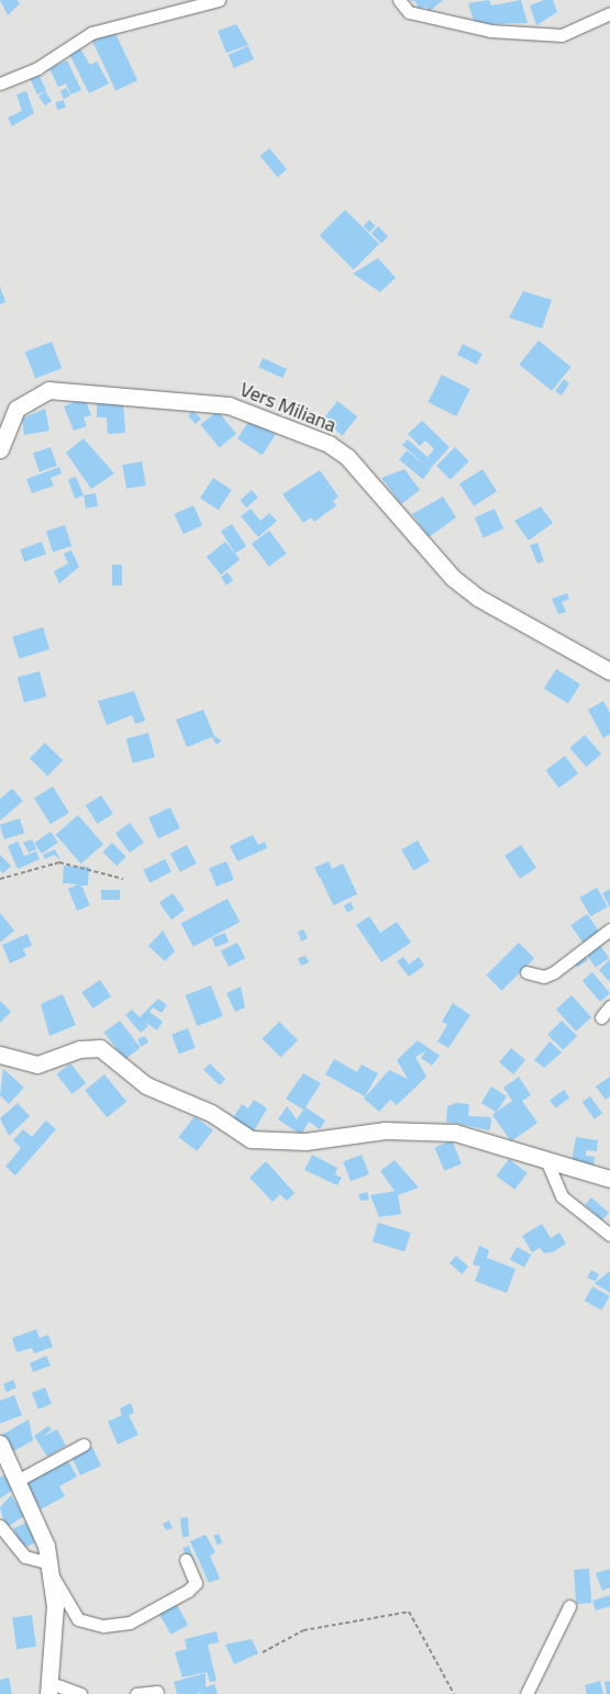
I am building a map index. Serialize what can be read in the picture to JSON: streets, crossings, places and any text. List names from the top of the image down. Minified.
{"streets":{"main road":["Vers Miliana"]}}
